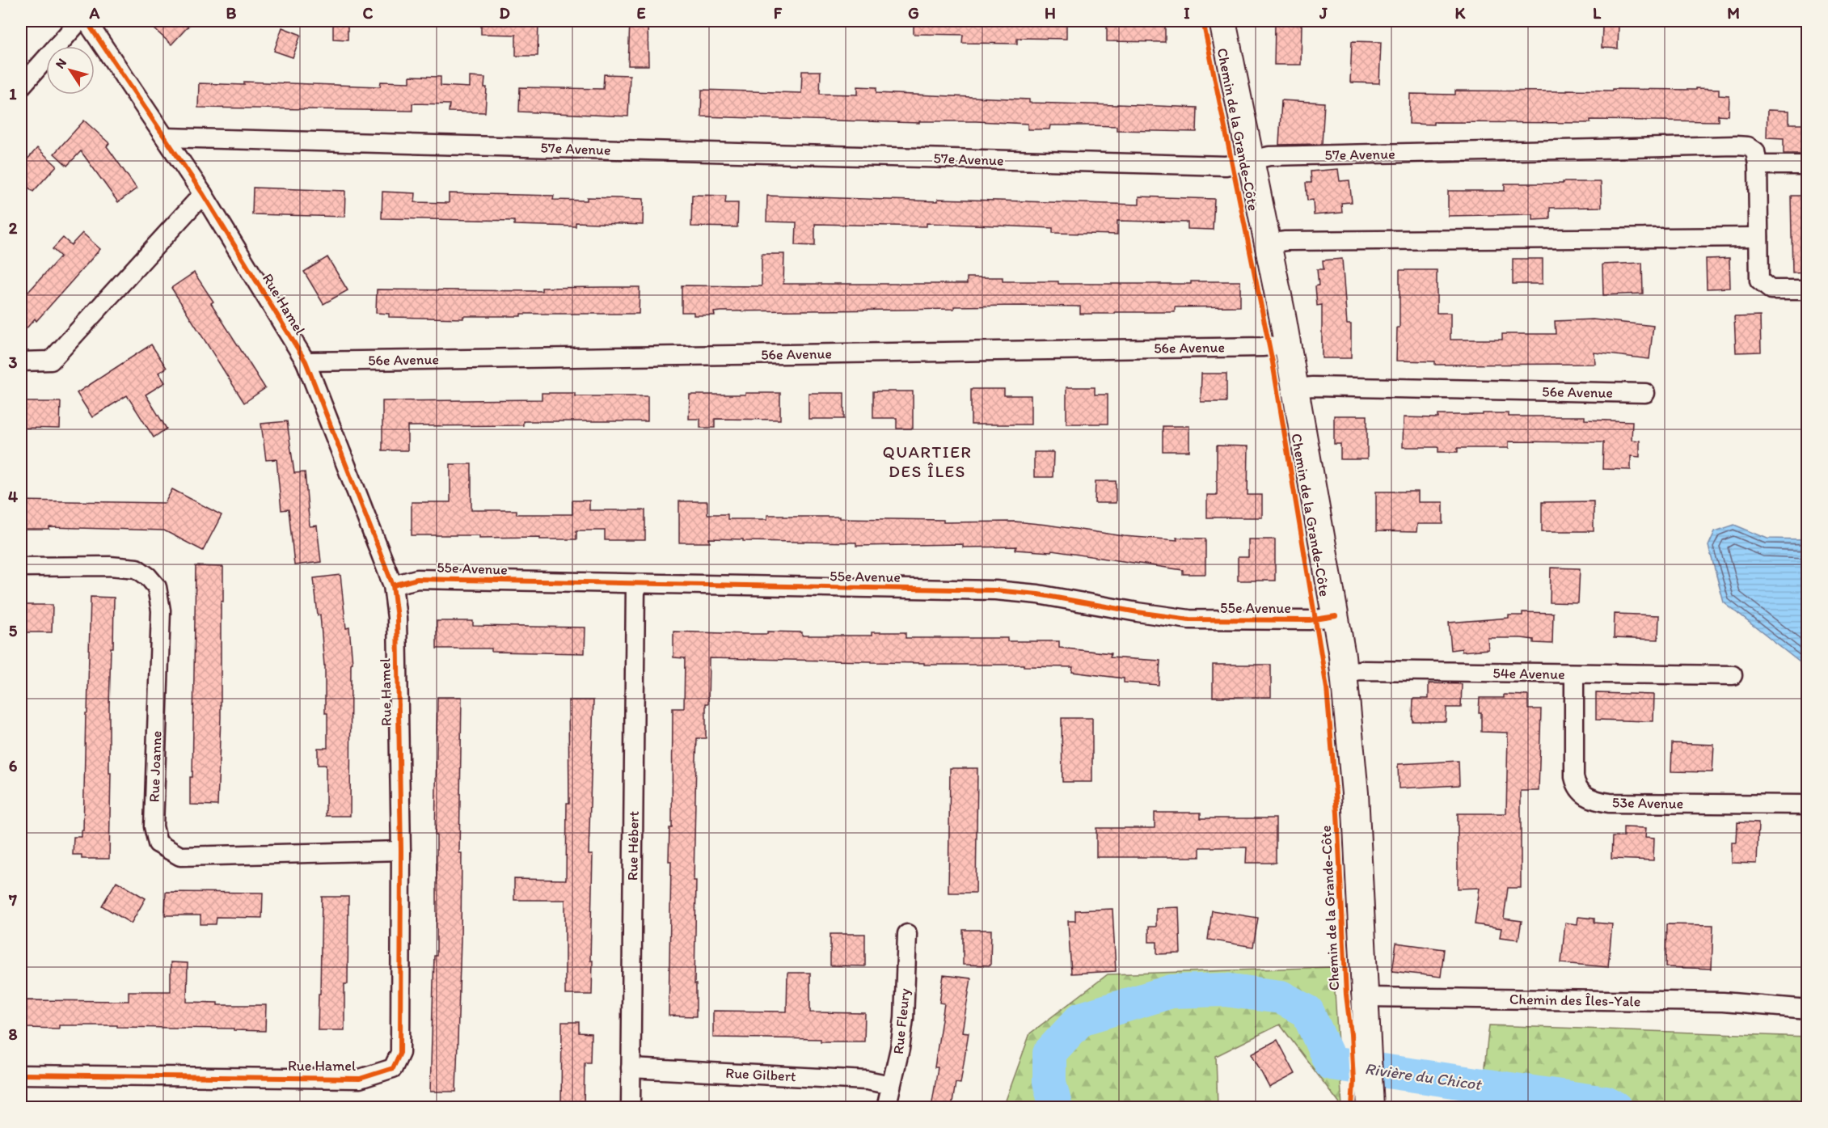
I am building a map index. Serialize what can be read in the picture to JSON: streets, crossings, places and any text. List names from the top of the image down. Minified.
{"streets":{"main road":["Chemin de la Grande-Côte"],"street":["57e Avenue","Rue Hamel","56e Avenue","55e Avenue","54e Avenue","Rue Joanne","53e Avenue","Rue Hébert","Chemin des Îles-Yale","Rue Fleury","Rue Gilbert"]},"crossings":[["Chemin de la Grande-Côte","57e Avenue"],["Chemin de la Grande-Côte","56e Avenue"],["Chemin de la Grande-Côte","55e Avenue"],["Chemin de la Grande-Côte","54e Avenue"],["Chemin de la Grande-Côte","Chemin des Îles-Yale"],["57e Avenue","Rue Hamel"],["Rue Hamel","56e Avenue"],["Rue Hamel","55e Avenue"],["Rue Hamel","Rue Joanne"],["55e Avenue","Rue Hébert"],["54e Avenue","53e Avenue"],["Rue Hébert","Rue Gilbert"],["Rue Fleury","Rue Gilbert"]],"districts":["QUARTIER DES ÎLES"],"water":["Rivière du Chicot"],"north":"top left","grid":{"columns":["A","B","C","D","E","F","G","H","I","J","K","L","M"],"rows":["1","2","3","4","5","6","7","8"]}}
